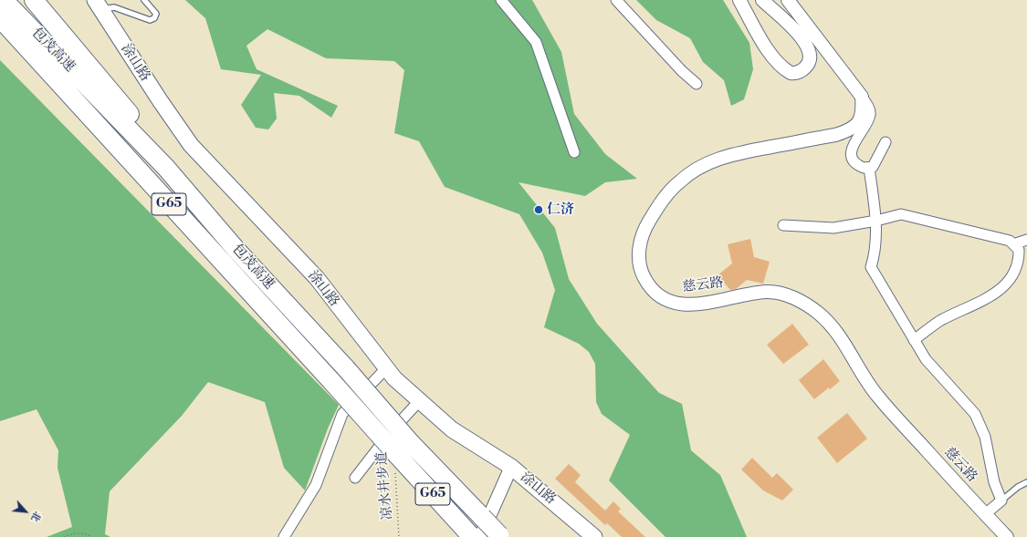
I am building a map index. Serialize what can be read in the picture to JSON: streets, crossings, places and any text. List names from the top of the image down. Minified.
{"streets":{"highway":["包茂高速","G65"],"main road":["涂山路"],"street":["慈云路"],"path":["凉水井步道"]},"crossings":[["包茂高速","凉水井步道"]],"places":["仁济"],"north":"bottom right"}
